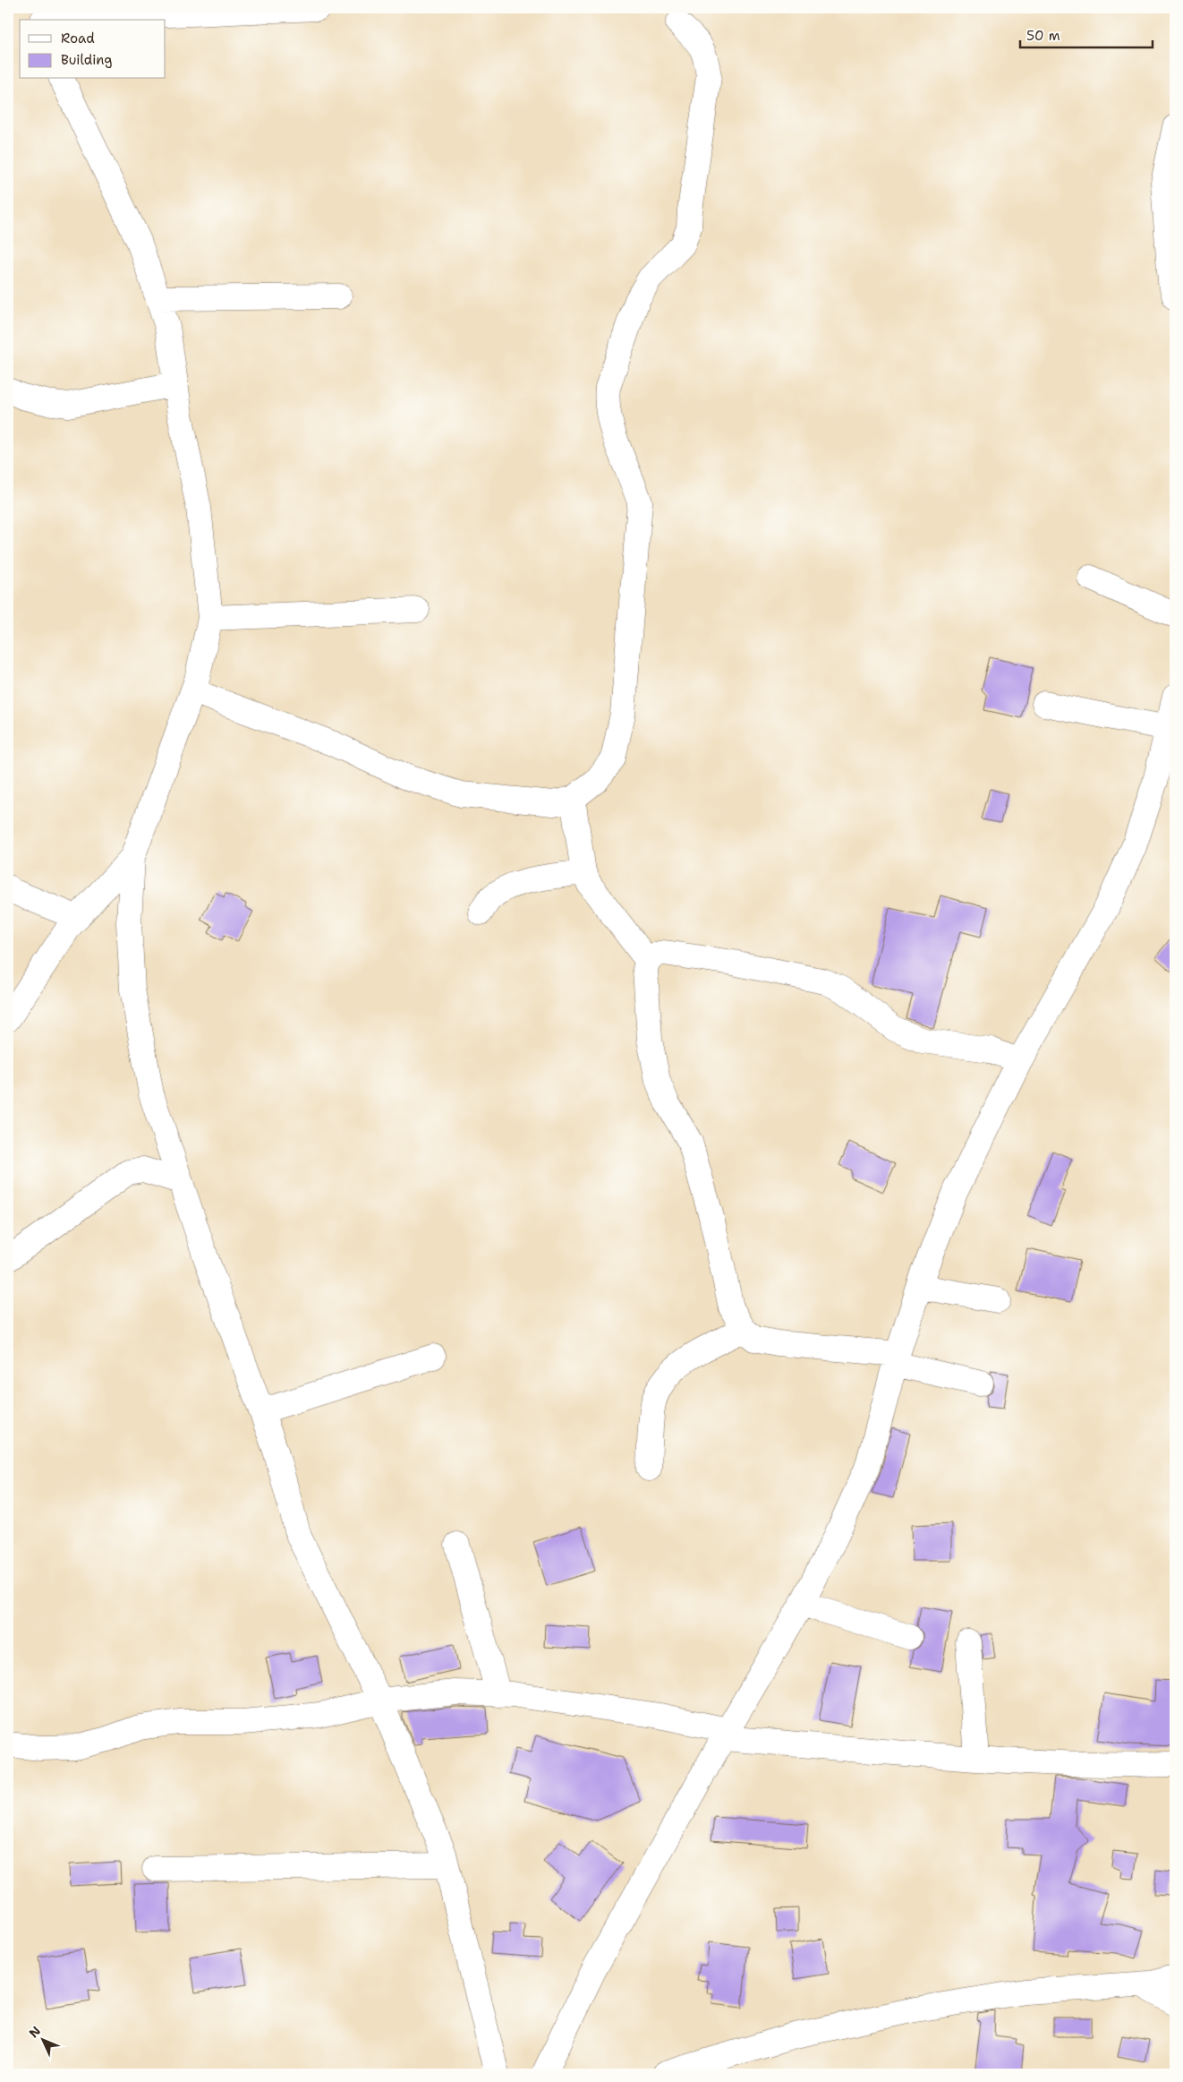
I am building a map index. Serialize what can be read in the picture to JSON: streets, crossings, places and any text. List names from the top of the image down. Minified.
{"legend":["Road","Building"],"scale_bar":"50 m","north":"top left"}
